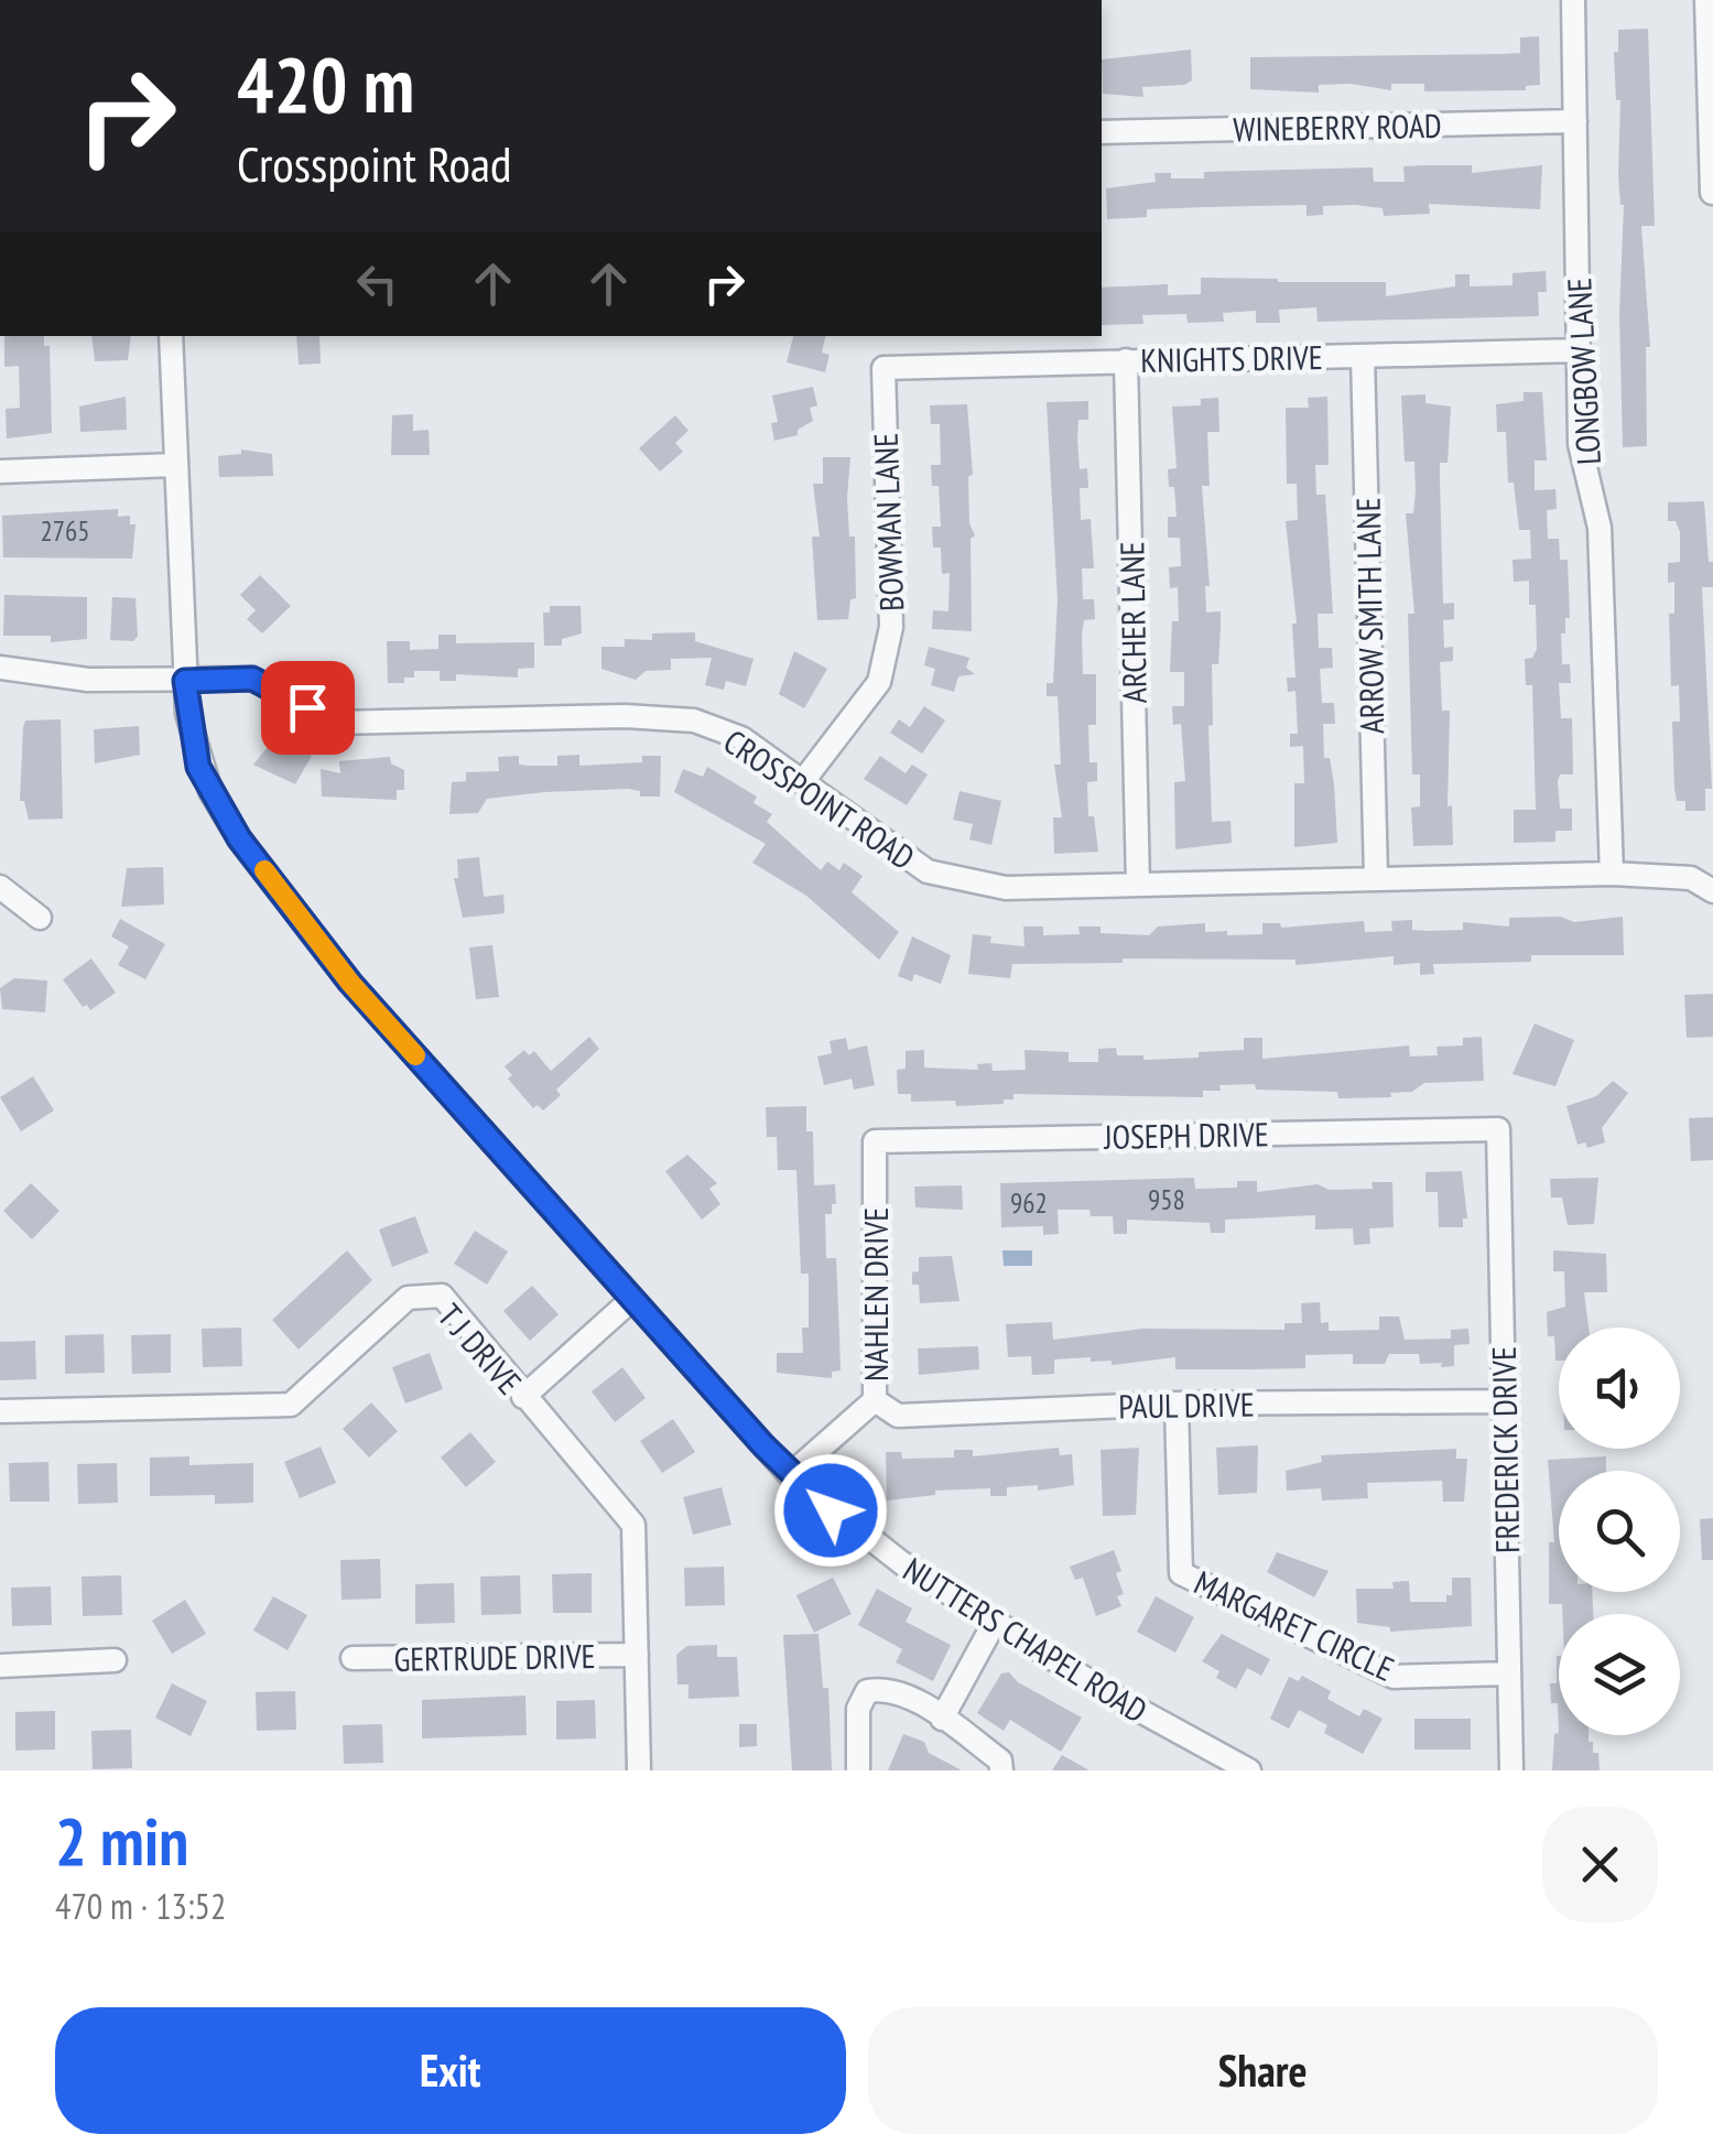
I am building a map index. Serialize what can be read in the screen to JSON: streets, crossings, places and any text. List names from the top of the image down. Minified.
{"streets":{"street":["WINEBERRY ROAD","KNIGHTS DRIVE","LONGBOW LANE","BOWMAN LANE","ARROW SMITH LANE","ARCHER LANE","CROSSPOINT ROAD","JOSEPH DRIVE","NAHLEN DRIVE","T J DRIVE","PAUL DRIVE","FREDERICK DRIVE","MARGARET CIRCLE","NUTTERS CHAPEL ROAD","GERTRUDE DRIVE"]},"crossings":[["WINEBERRY ROAD","LONGBOW LANE"],["KNIGHTS DRIVE","LONGBOW LANE"],["KNIGHTS DRIVE","BOWMAN LANE"],["KNIGHTS DRIVE","ARROW SMITH LANE"],["KNIGHTS DRIVE","ARCHER LANE"],["LONGBOW LANE","CROSSPOINT ROAD"],["BOWMAN LANE","CROSSPOINT ROAD"],["ARROW SMITH LANE","CROSSPOINT ROAD"],["ARCHER LANE","CROSSPOINT ROAD"],["CROSSPOINT ROAD","NUTTERS CHAPEL ROAD"],["JOSEPH DRIVE","NAHLEN DRIVE"],["JOSEPH DRIVE","FREDERICK DRIVE"],["NAHLEN DRIVE","PAUL DRIVE"],["NAHLEN DRIVE","NUTTERS CHAPEL ROAD"],["T J DRIVE","GERTRUDE DRIVE"],["PAUL DRIVE","FREDERICK DRIVE"],["PAUL DRIVE","MARGARET CIRCLE"],["FREDERICK DRIVE","MARGARET CIRCLE"]],"house_numbers":["2765","958","962"],"page":{"turn":["420 m","Crosspoint Road"],"heading":["2 min","470 m · 13:52"],"buttons":["Exit","Share"]}}
